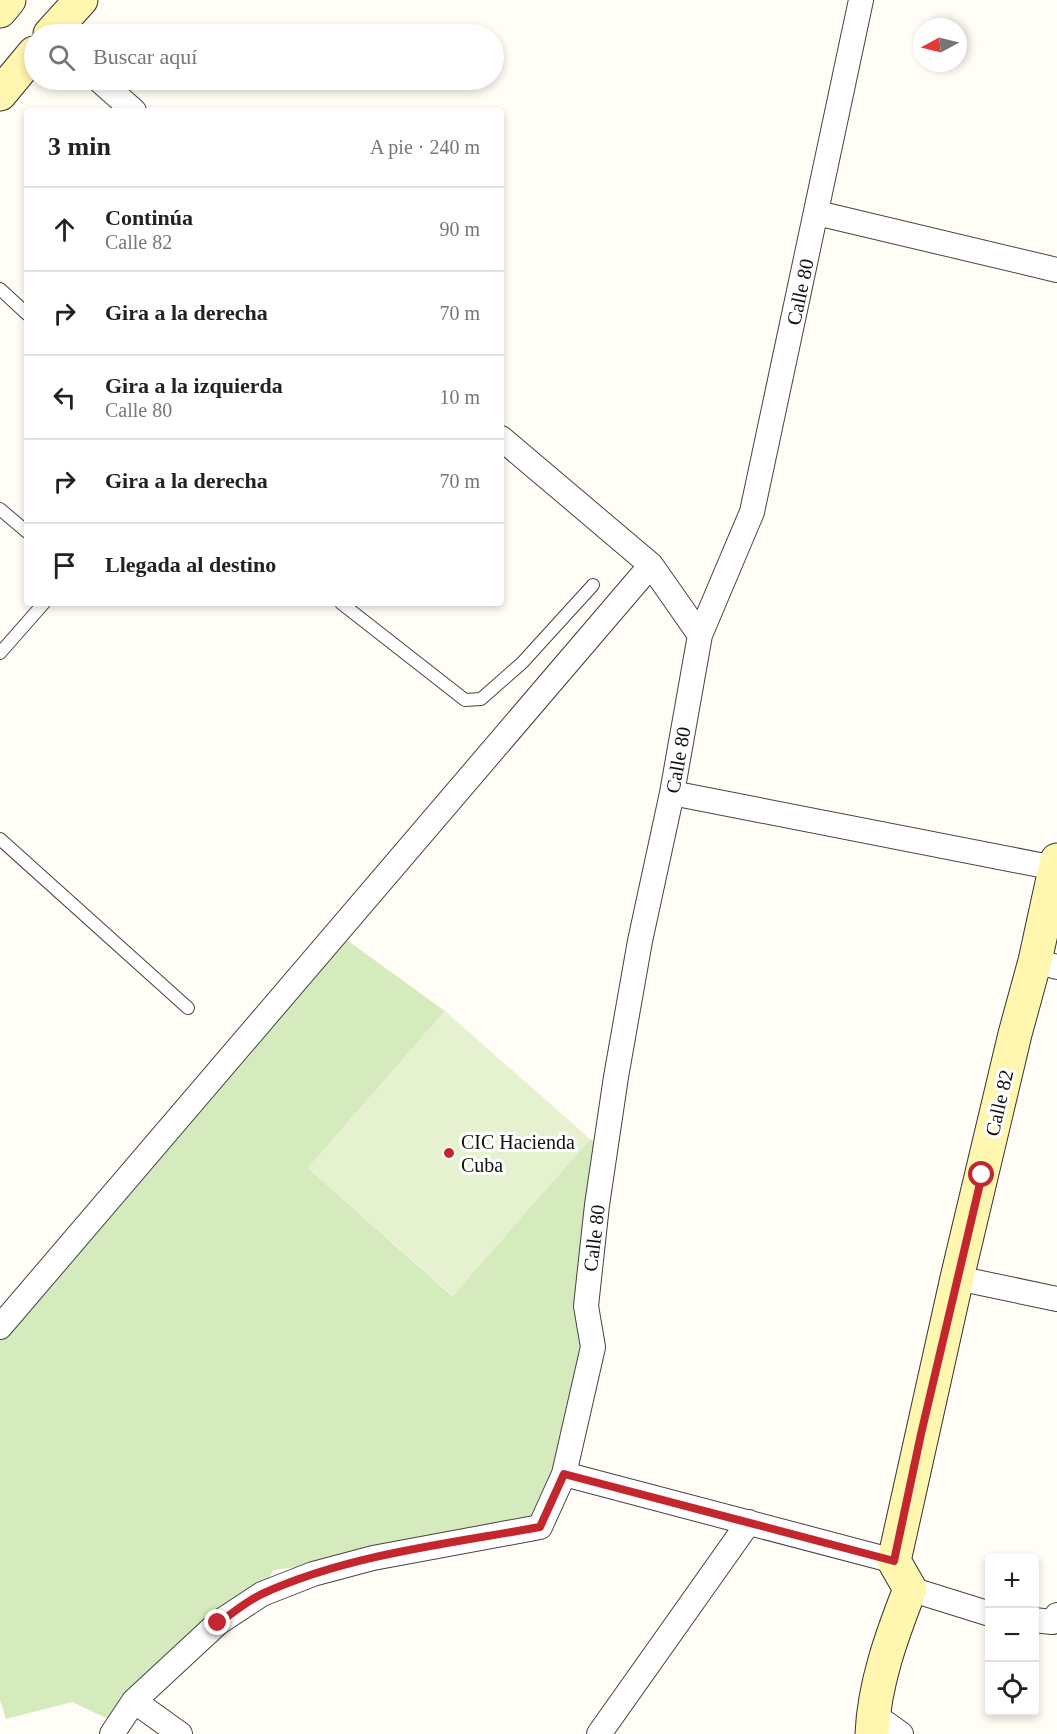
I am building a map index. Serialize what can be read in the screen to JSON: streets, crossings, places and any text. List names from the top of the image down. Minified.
{"streets":{"street":["Calle 80","Calle 82"]},"places":["CIC Hacienda Cuba"],"north":"left","page":{"search":"Buscar aquí","heading":["3 min","A pie · 240 m"],"list":[["Continúa","Calle 82","90 m"],["Gira a la derecha","70 m"],["Gira a la izquierda","Calle 80","10 m"],["Gira a la derecha","70 m"],"Llegada al destino"],"map_buttons":["+","−"]}}
